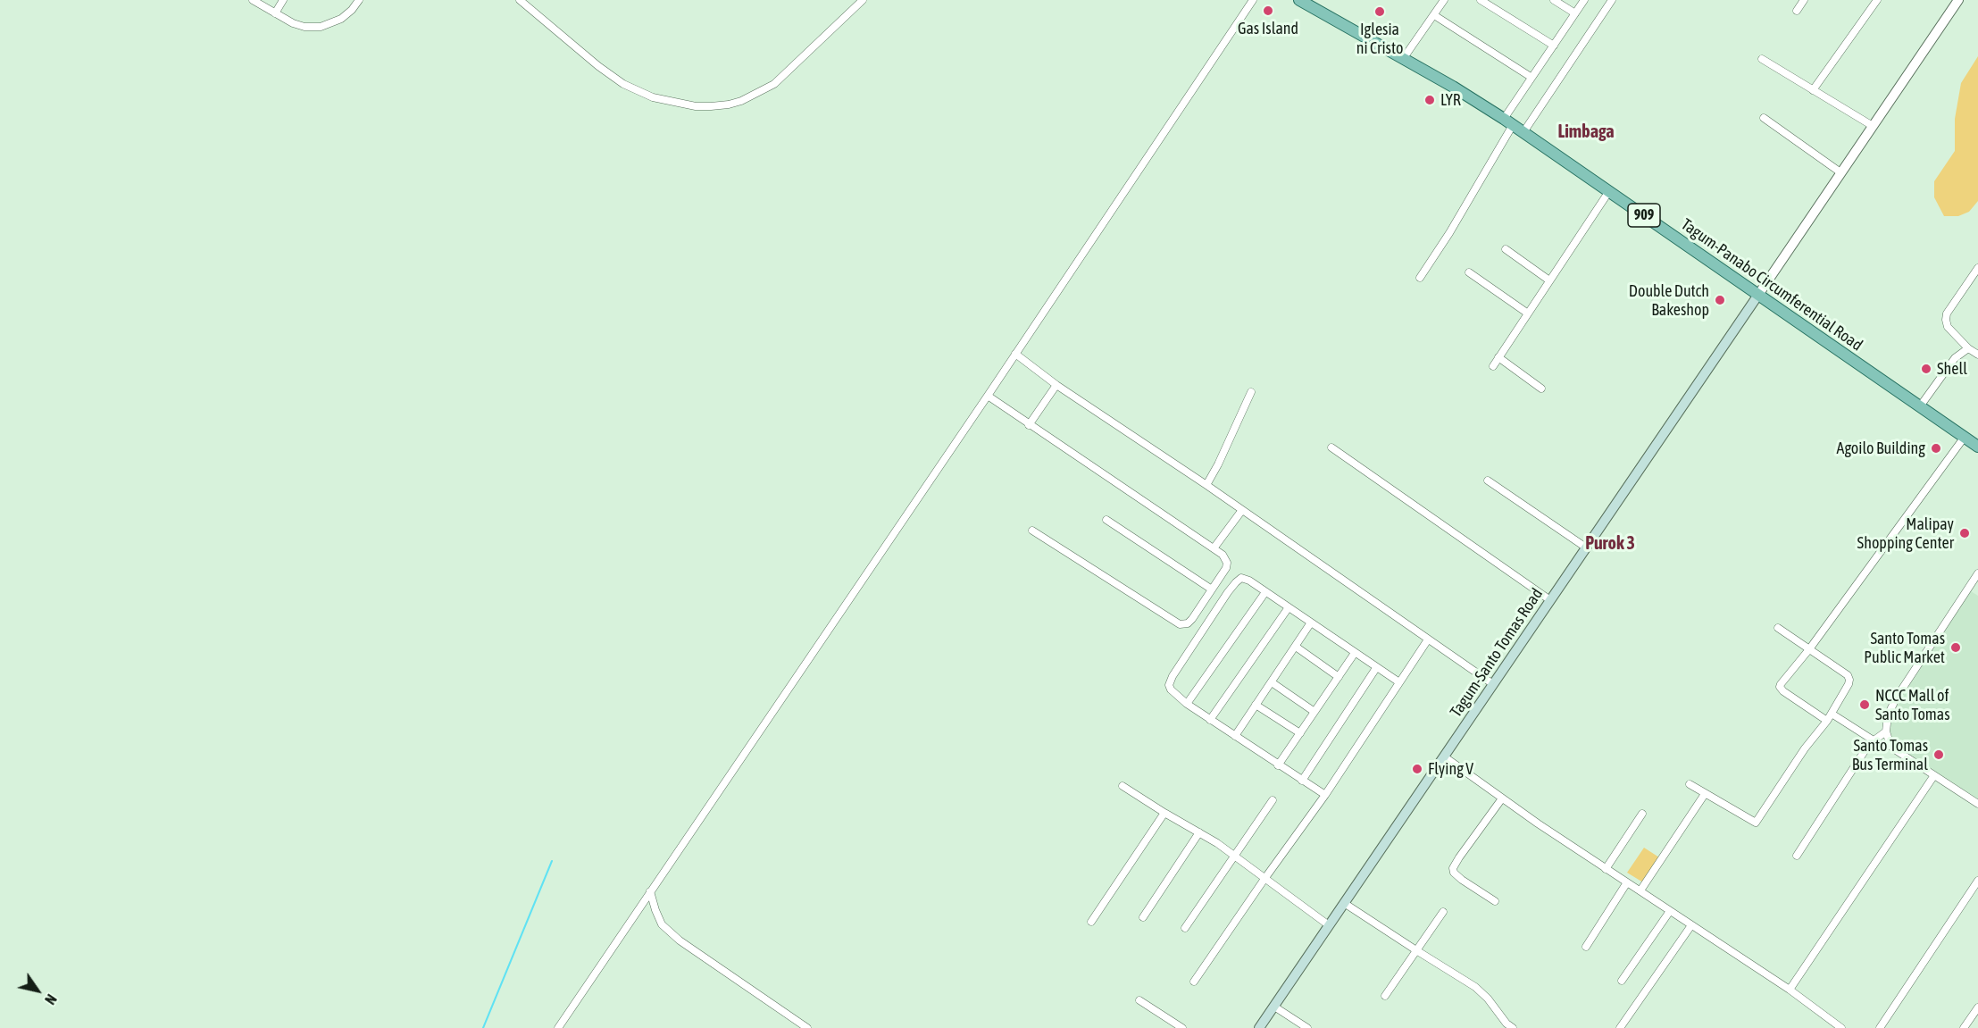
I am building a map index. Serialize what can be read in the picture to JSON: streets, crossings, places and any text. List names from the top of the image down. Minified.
{"streets":{"main road":["909","Tagum-Panabo Circumferential Road","Tagum-Santo Tomas Road"]},"crossings":[["Tagum-Panabo Circumferential Road","Tagum-Santo Tomas Road"]],"districts":["Limbaga","Purok 3"],"places":["Gas Island","Iglesia ni Cristo","LYR","Double Dutch Bakeshop","Shell","Agoilo Building","Malipay Shopping Center","Santo Tomas Public Market","NCCC Mall of Santo Tomas","Santo Tomas Bus Terminal","Flying V"],"north":"bottom right"}
